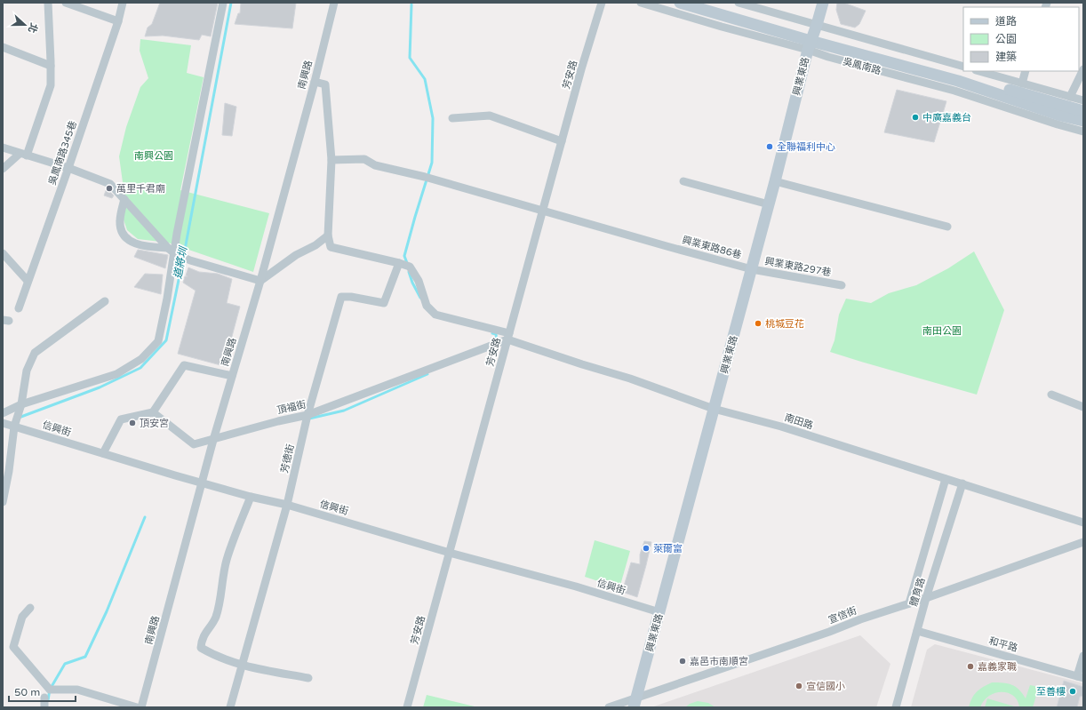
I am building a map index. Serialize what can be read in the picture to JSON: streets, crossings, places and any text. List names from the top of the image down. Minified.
{"streets":{"street":["吳鳳南路","南興路","芳安路","興業東路","吳鳳南路345巷","興業東路86巷","興業東路297巷","頂福街","南田路","信興街","芳德街","體育路","宣信街","和平路"]},"crossings":[["吳鳳南路","興業東路"],["南興路","頂福街"],["南興路","信興街"],["芳安路","興業東路86巷"],["芳安路","頂福街"],["芳安路","南田路"],["芳安路","信興街"],["興業東路","興業東路86巷"],["興業東路","興業東路297巷"],["興業東路","南田路"],["興業東路","信興街"],["興業東路","宣信街"],["興業東路86巷","興業東路297巷"],["頂福街","南田路"],["頂福街","芳德街"],["南田路","芳德街"],["南田路","體育路"],["信興街","芳德街"],["體育路","宣信街"],["體育路","和平路"]],"water":["道將圳"],"parks":["南興公園","南田公園"],"places":["中廣嘉義台","全聯福利中心","萬里千君廟","桃城豆花","頂安宮","萊爾富","嘉邑市南順宮","嘉義家職","宣信國小","至善樓"],"legend":["道路","公園","建築"],"scale_bar":"50 m","north":"right"}
